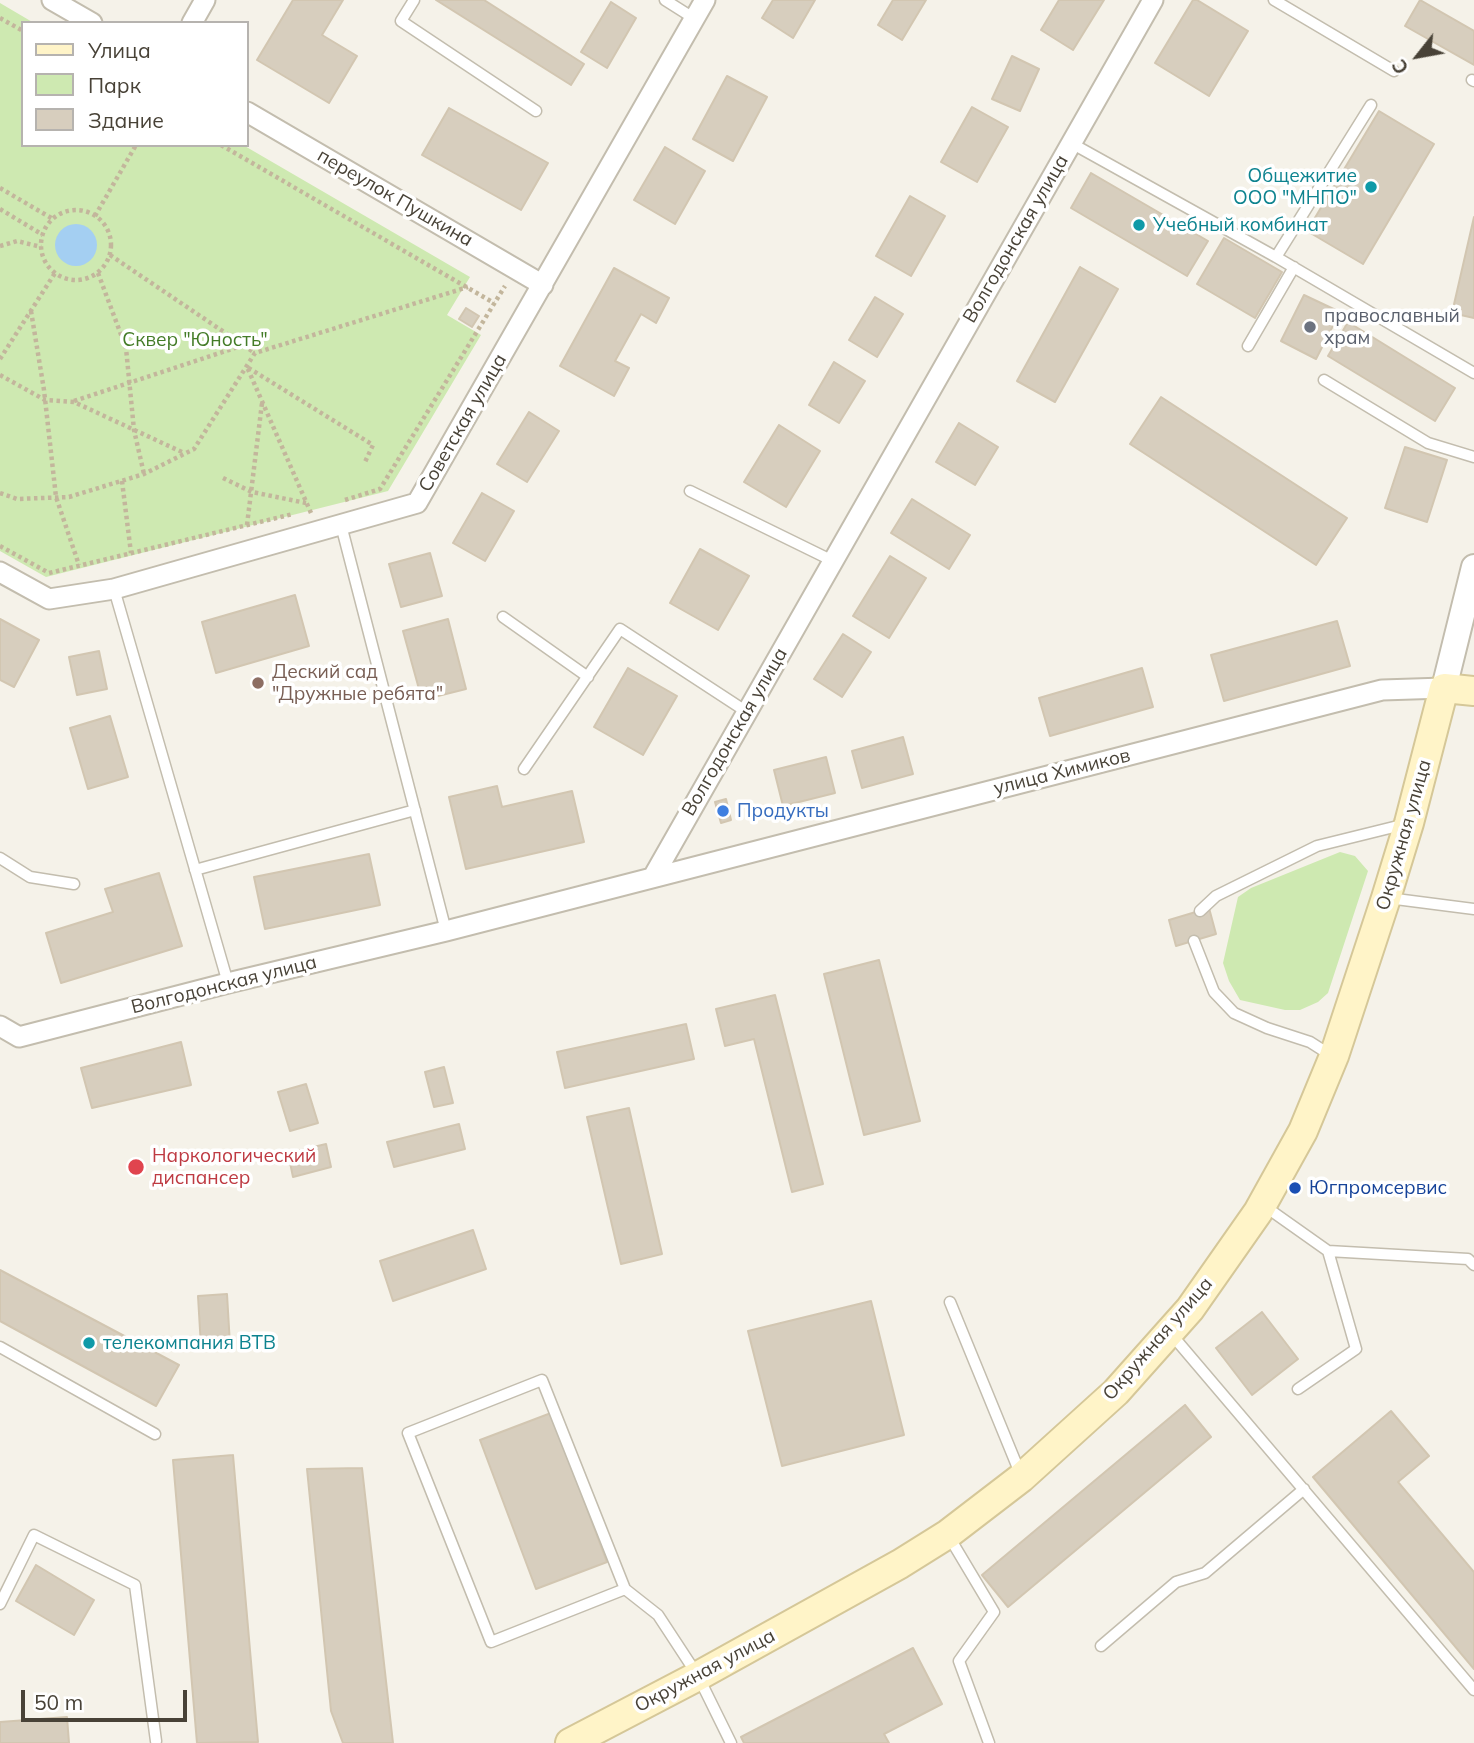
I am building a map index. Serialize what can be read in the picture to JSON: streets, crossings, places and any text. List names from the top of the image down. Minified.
{"streets":{"main road":["улица Химиков","Окружная улица"],"street":["переулок Пушкина","Волгодонская улица","Советская улица"]},"crossings":[["переулок Пушкина","Советская улица"],["Волгодонская улица","улица Химиков"],["улица Химиков","Окружная улица"]],"parks":["Сквер \"Юность\""],"places":["Общежитие ООО \"МНПО\"","Учебный комбинат","православный храм","Деский сад \"Дружные ребята\"","Продукты","Наркологический диспансер","Югпромсервис","телекомпания ВТВ"],"legend":["Улица","Парк","Здание"],"scale_bar":"50 m","north":"bottom left"}
